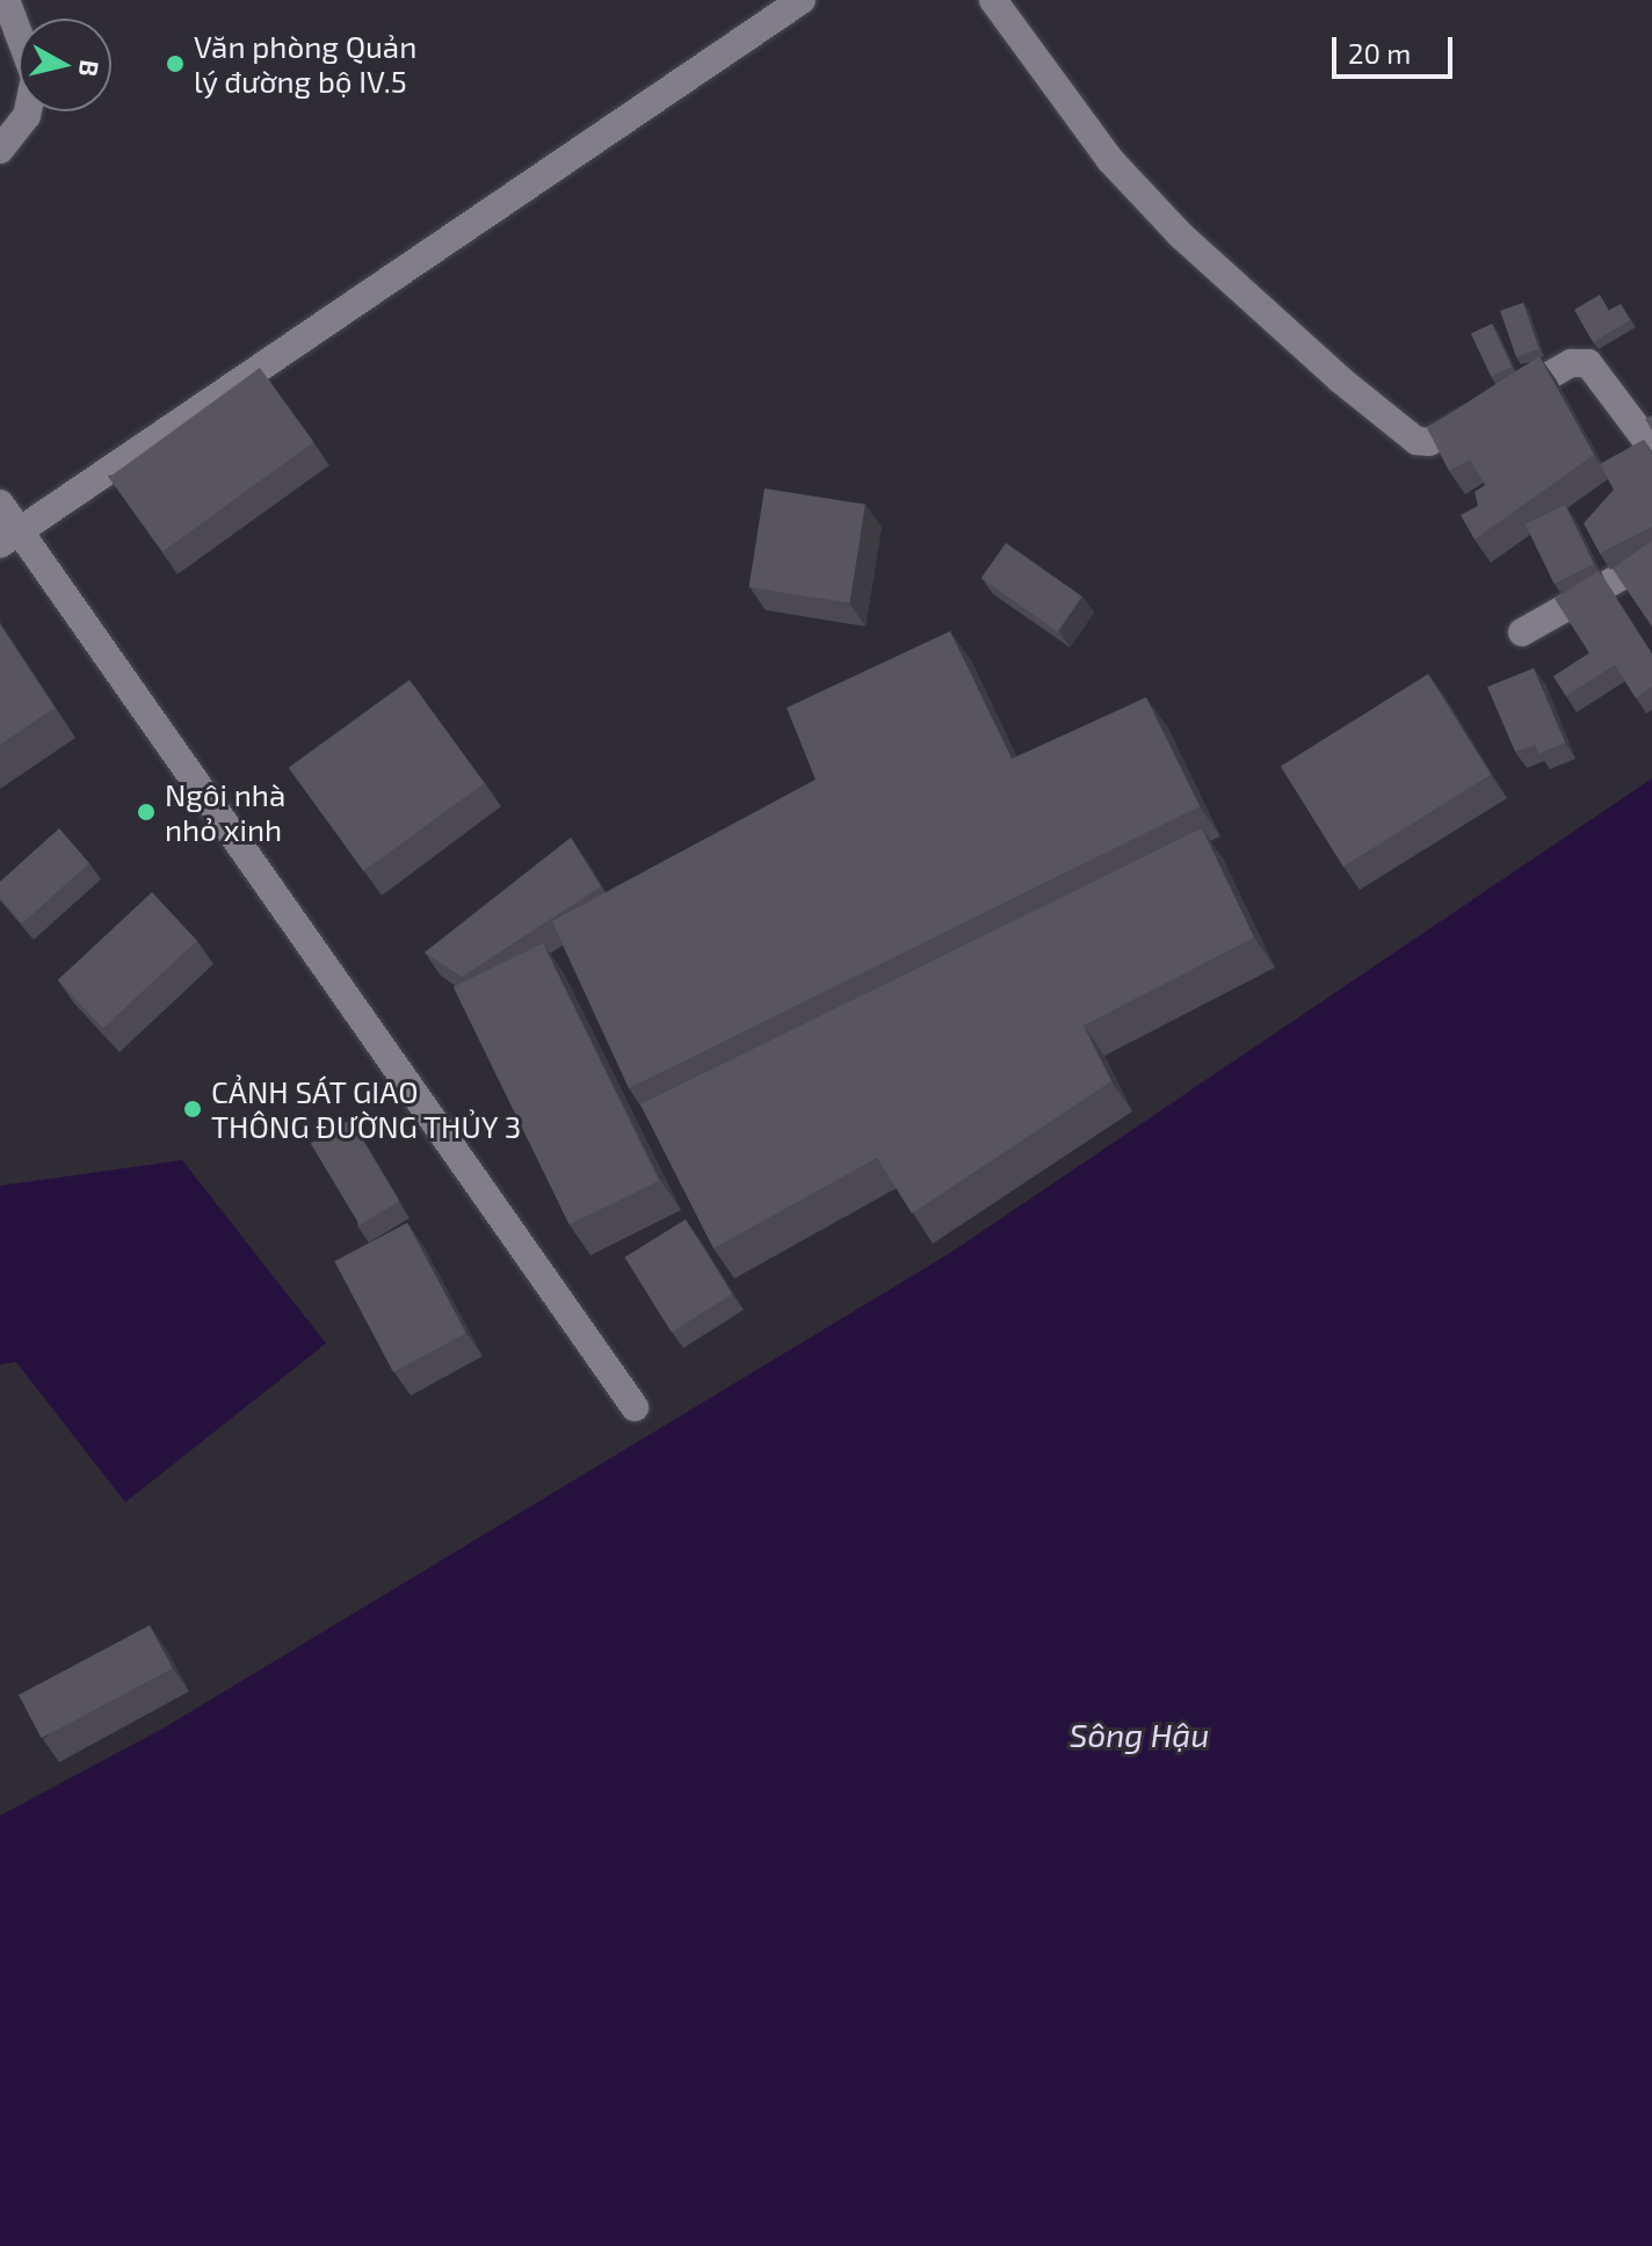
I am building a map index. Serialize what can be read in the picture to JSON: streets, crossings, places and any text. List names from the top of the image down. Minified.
{"water":["Sông Hậu"],"places":["Văn phòng Quản lý đường bộ IV.5","Ngôi nhà nhỏ xinh","CẢNH SÁT GIAO THÔNG ĐƯỜNG THỦY 3"],"scale_bar":"20 m","north":"right"}
